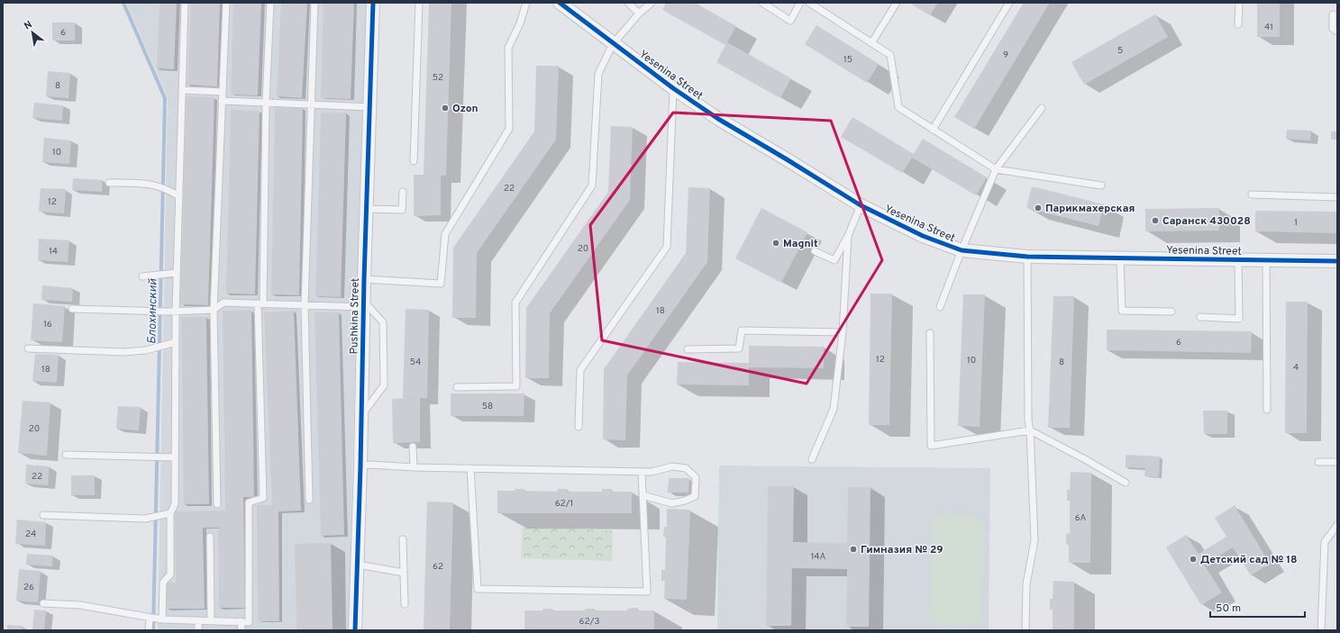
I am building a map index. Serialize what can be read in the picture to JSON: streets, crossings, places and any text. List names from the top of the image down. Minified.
{"streets":{"street":["Yesenina Street","Pushkina Street"]},"water":["Блохинский"],"places":["Ozon","Парикмахерская","Саранск 430028","Magnit","Гимназия № 29","Детский сад № 18"],"house_numbers":["41","6","5","9","15","52","8","10","22","12","1","20","14","18","16","6","12","10","54","8","4","18","58","20","22","62/1","6А","24","14А","62","26","62/3"],"scale_bar":"50 m","north":"top left"}
